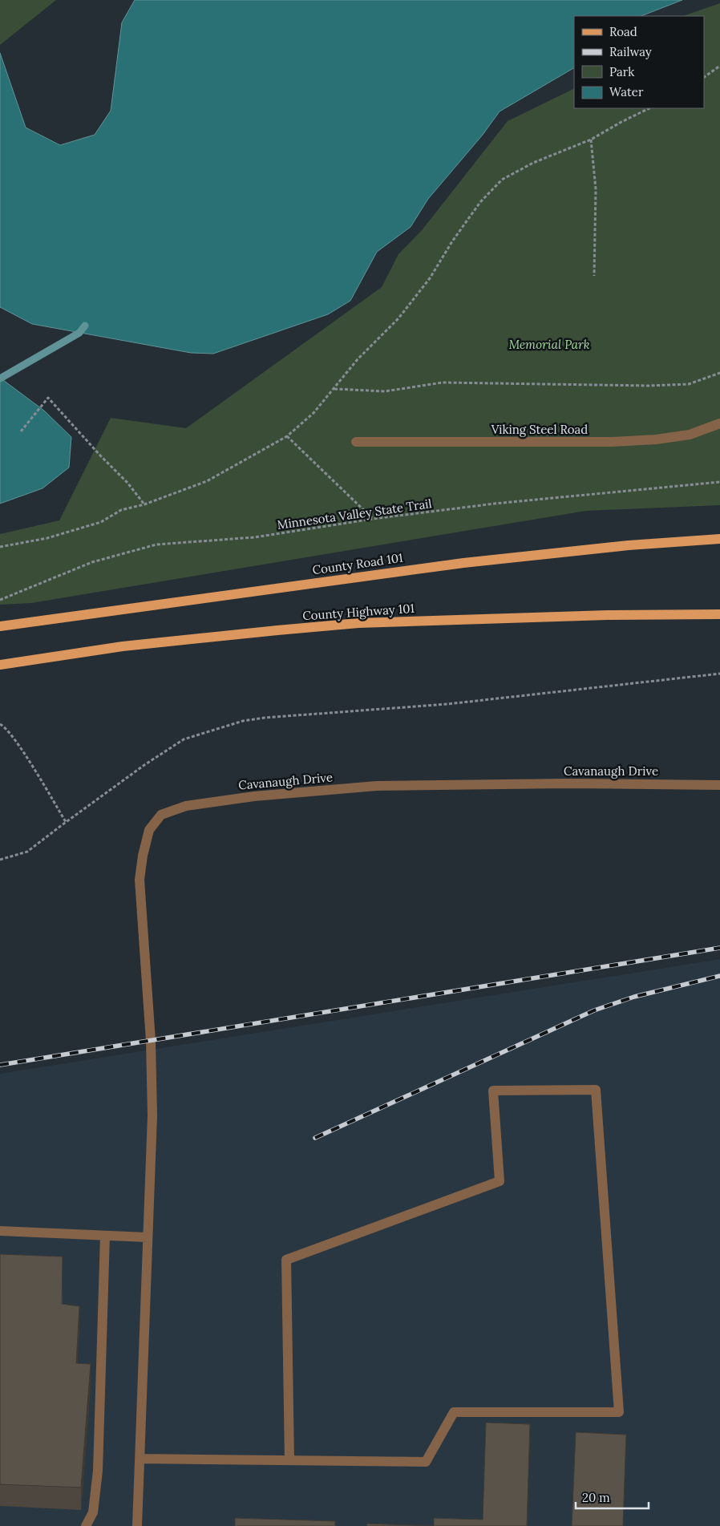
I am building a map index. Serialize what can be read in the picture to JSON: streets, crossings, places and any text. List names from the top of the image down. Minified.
{"streets":{"main road":["County Road 101","County Highway 101"],"street":["Viking Steel Road","Cavanaugh Drive"],"path":["Minnesota Valley State Trail"]},"parks":["Memorial Park"],"legend":["Road","Railway","Park","Water"],"scale_bar":"20 m"}
